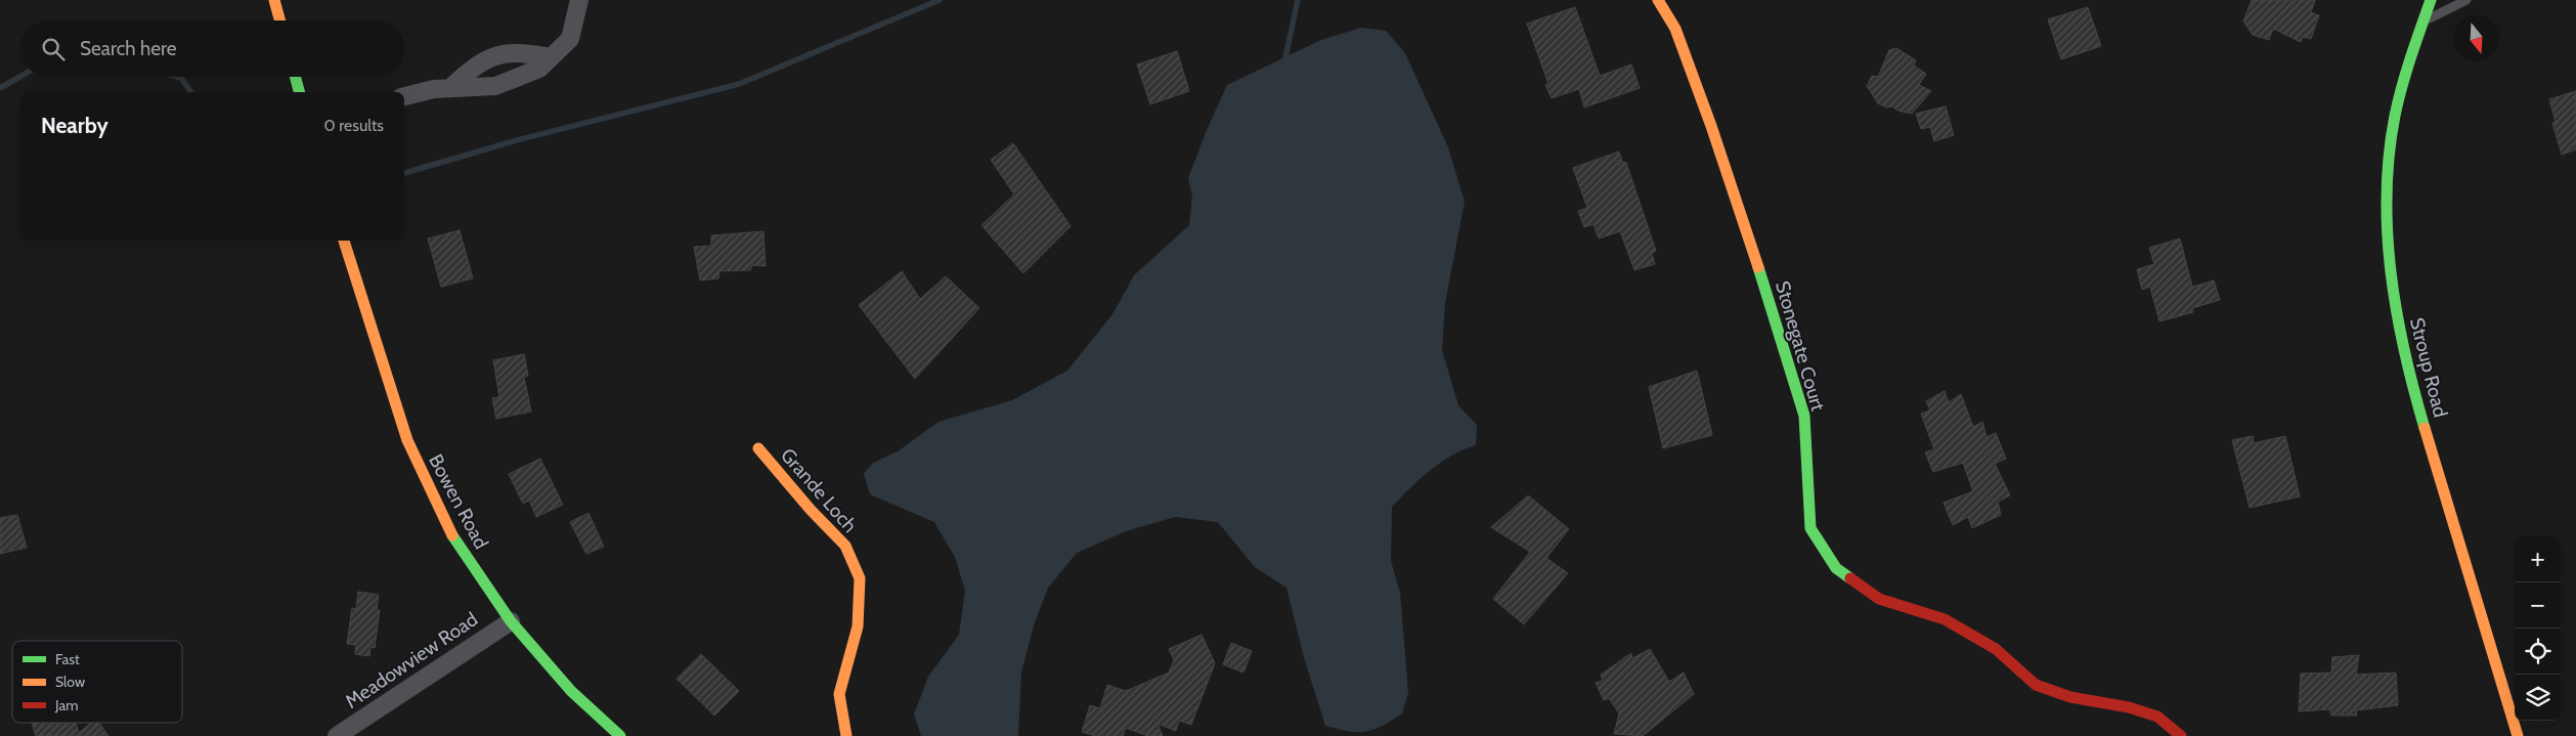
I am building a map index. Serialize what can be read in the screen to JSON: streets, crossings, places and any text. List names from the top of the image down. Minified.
{"streets":{"street":["Stonegate Court","Stroup Road","Grande Loch","Bowen Road","Meadowview Road"]},"crossings":[["Bowen Road","Meadowview Road"]],"legend":["Fast","Slow","Jam"],"north":"bottom","page":{"search":"Search here","heading":["Nearby","0 results"],"map_buttons":["+","−"]}}
